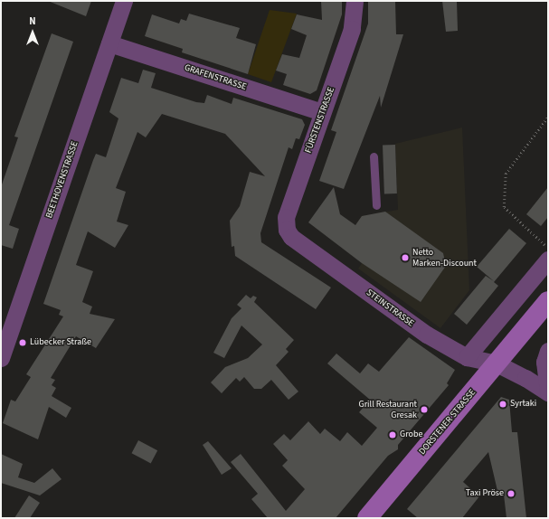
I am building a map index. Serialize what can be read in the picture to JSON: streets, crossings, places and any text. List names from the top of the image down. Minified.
{"streets":{"main road":["DORSTENER STRASSE"],"street":["GRAFENSTRASSE","FÜRSTENSTRASSE","BEETHOVENSTRASSE","STEINSTRASSE"]},"crossings":[["GRAFENSTRASSE","FÜRSTENSTRASSE"],["GRAFENSTRASSE","BEETHOVENSTRASSE"],["FÜRSTENSTRASSE","STEINSTRASSE"],["STEINSTRASSE","DORSTENER STRASSE"]],"places":["Netto Marken-Discount","Lübecker Straße","Syrtaki","Grill Restaurant Gresak","Grobe","Taxi Pröse"],"north":"top"}
